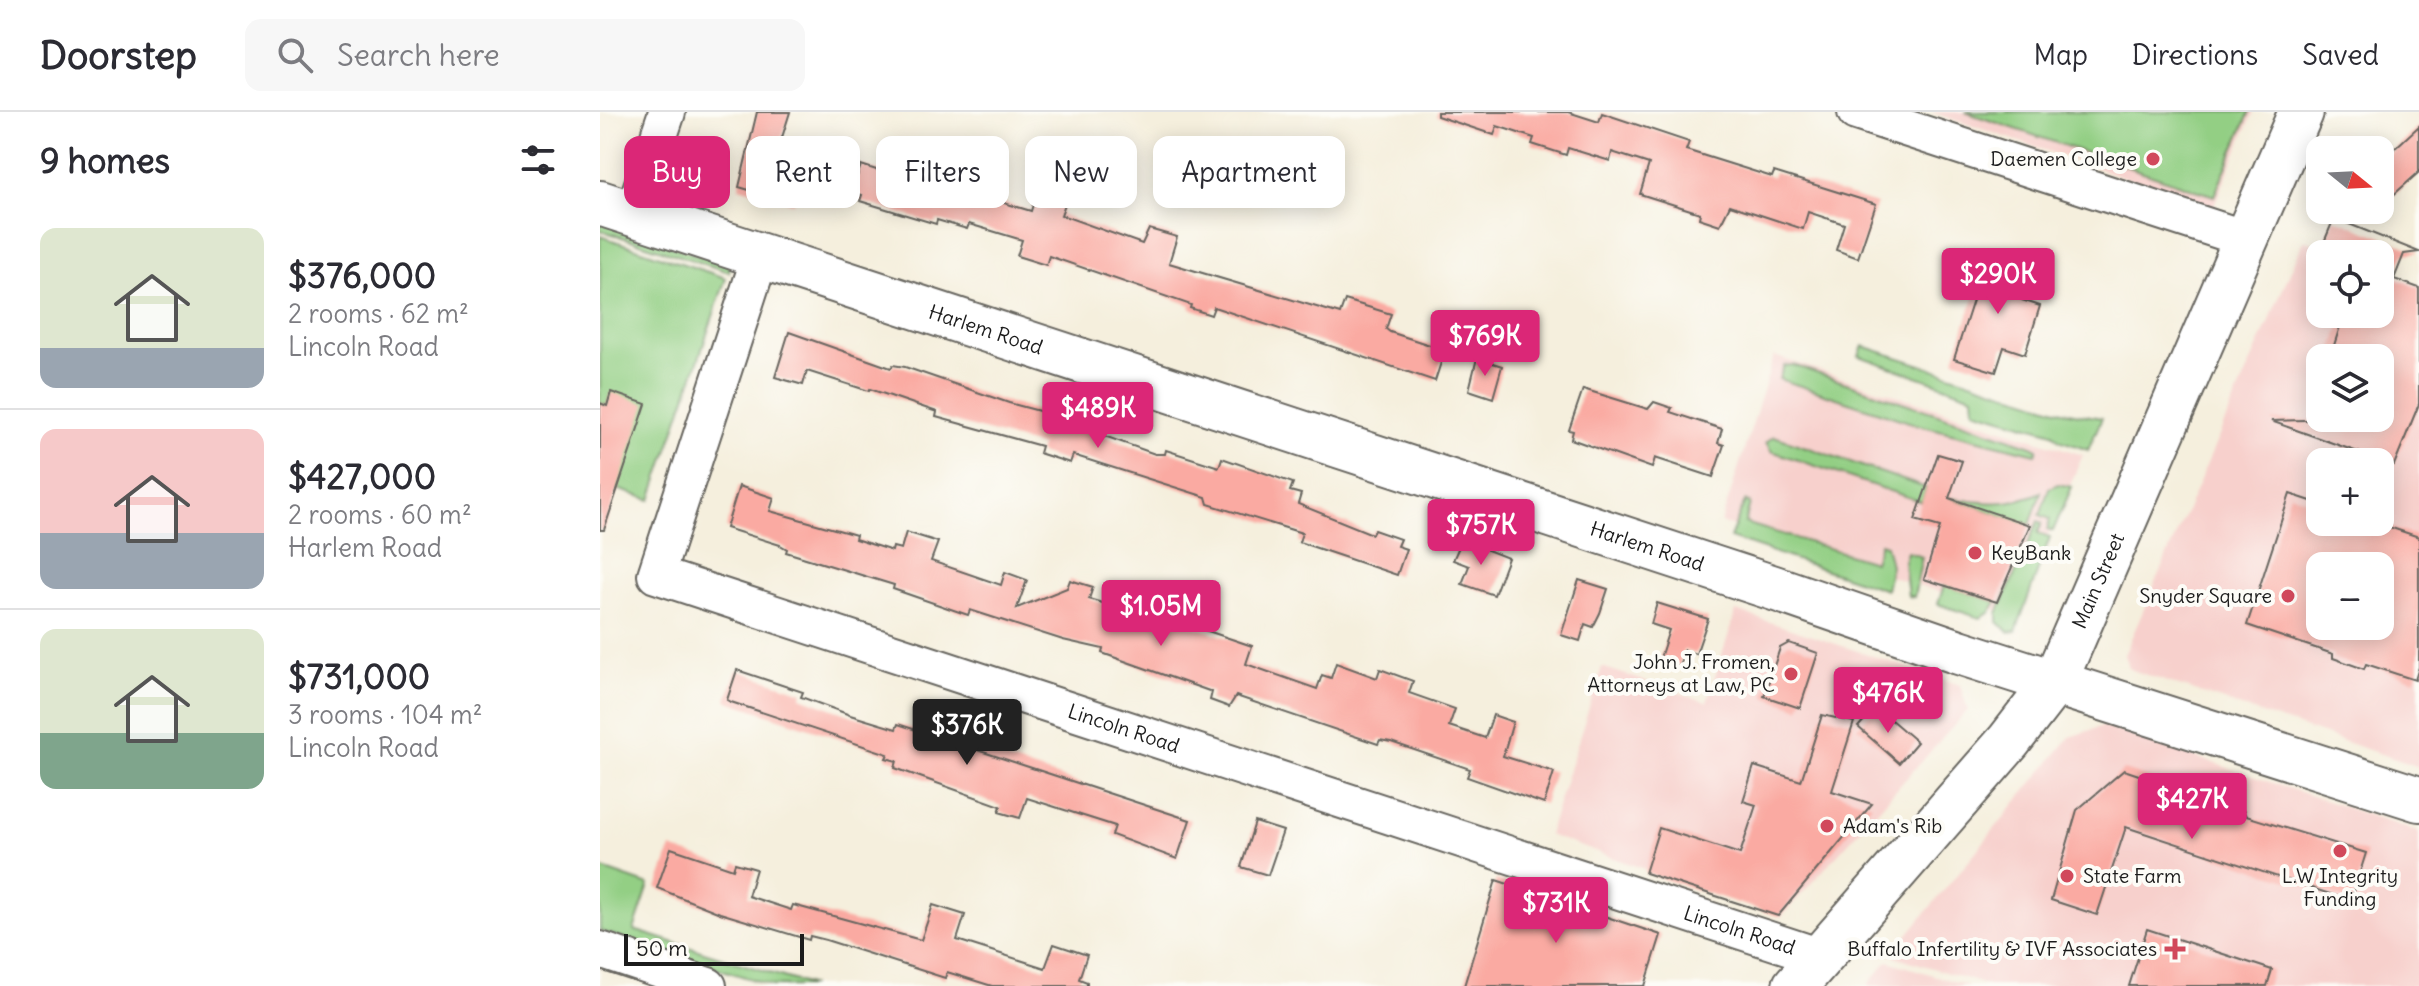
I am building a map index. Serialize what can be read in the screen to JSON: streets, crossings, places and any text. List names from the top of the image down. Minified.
{"streets":{"main road":["Harlem Road","Main Street"],"street":["Lincoln Road"]},"crossings":[["Harlem Road","Main Street"],["Harlem Road","Lincoln Road"],["Main Street","Lincoln Road"]],"places":{"other":["Daemen College","KeyBank","Snyder Square","John J. Fromen, Attorneys at Law, PC","Adam's Rib","L.W Integrity Funding","State Farm"],"health":["Buffalo Infertility & IVF Associates"]},"scale_bar":"50 m","north":"right","page":{"header":"Doorstep","search":"Search here","nav":["Map","Directions","Saved"],"heading":"9 homes","map_buttons":["+","−"],"chip":["Buy","Rent","Filters","New","Apartment"],"list":[{"name":"$376,000","note":"2 rooms · 62 m² · Lincoln Road"},{"name":"$427,000","note":"2 rooms · 60 m² · Harlem Road"},{"name":"$731,000","note":"3 rooms · 104 m² · Lincoln Road"}],"price":["$290K","$769K","$489K","$757K","$1.05M","$476K","$376K","$427K","$731K"],"scale":"50 m"}}
